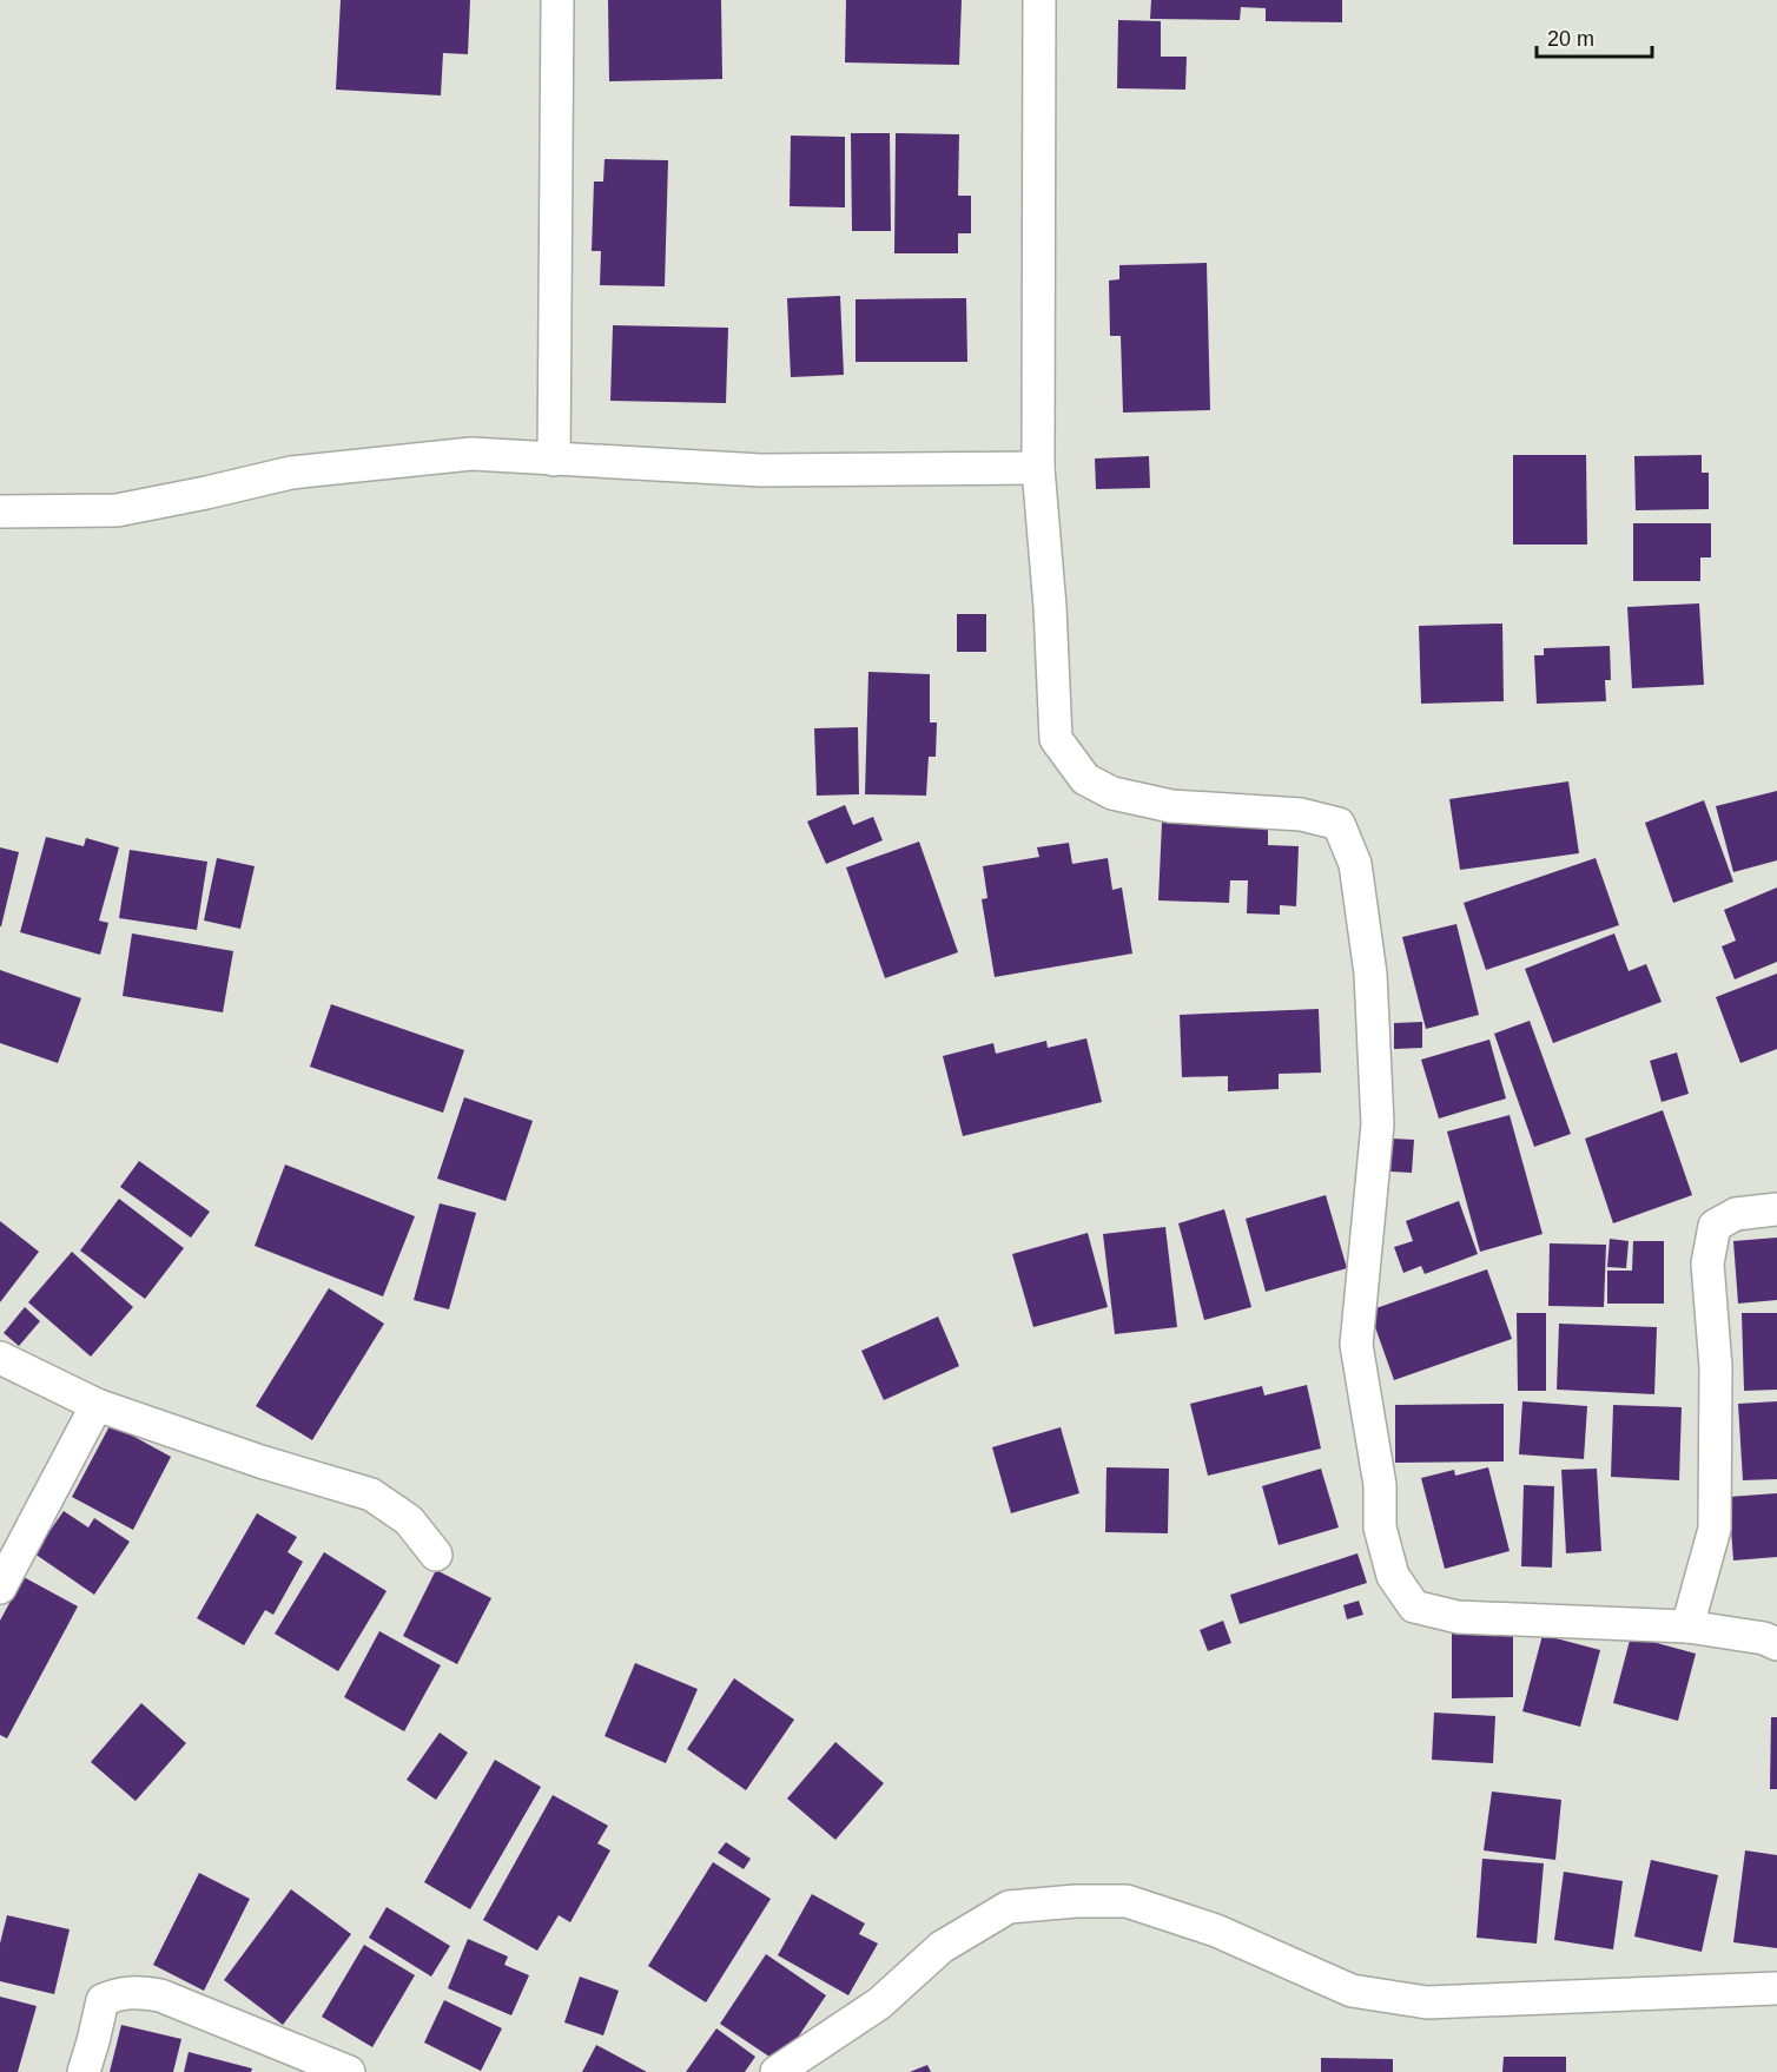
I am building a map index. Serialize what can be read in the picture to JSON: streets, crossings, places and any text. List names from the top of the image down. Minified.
{"scale_bar":"20 m"}
